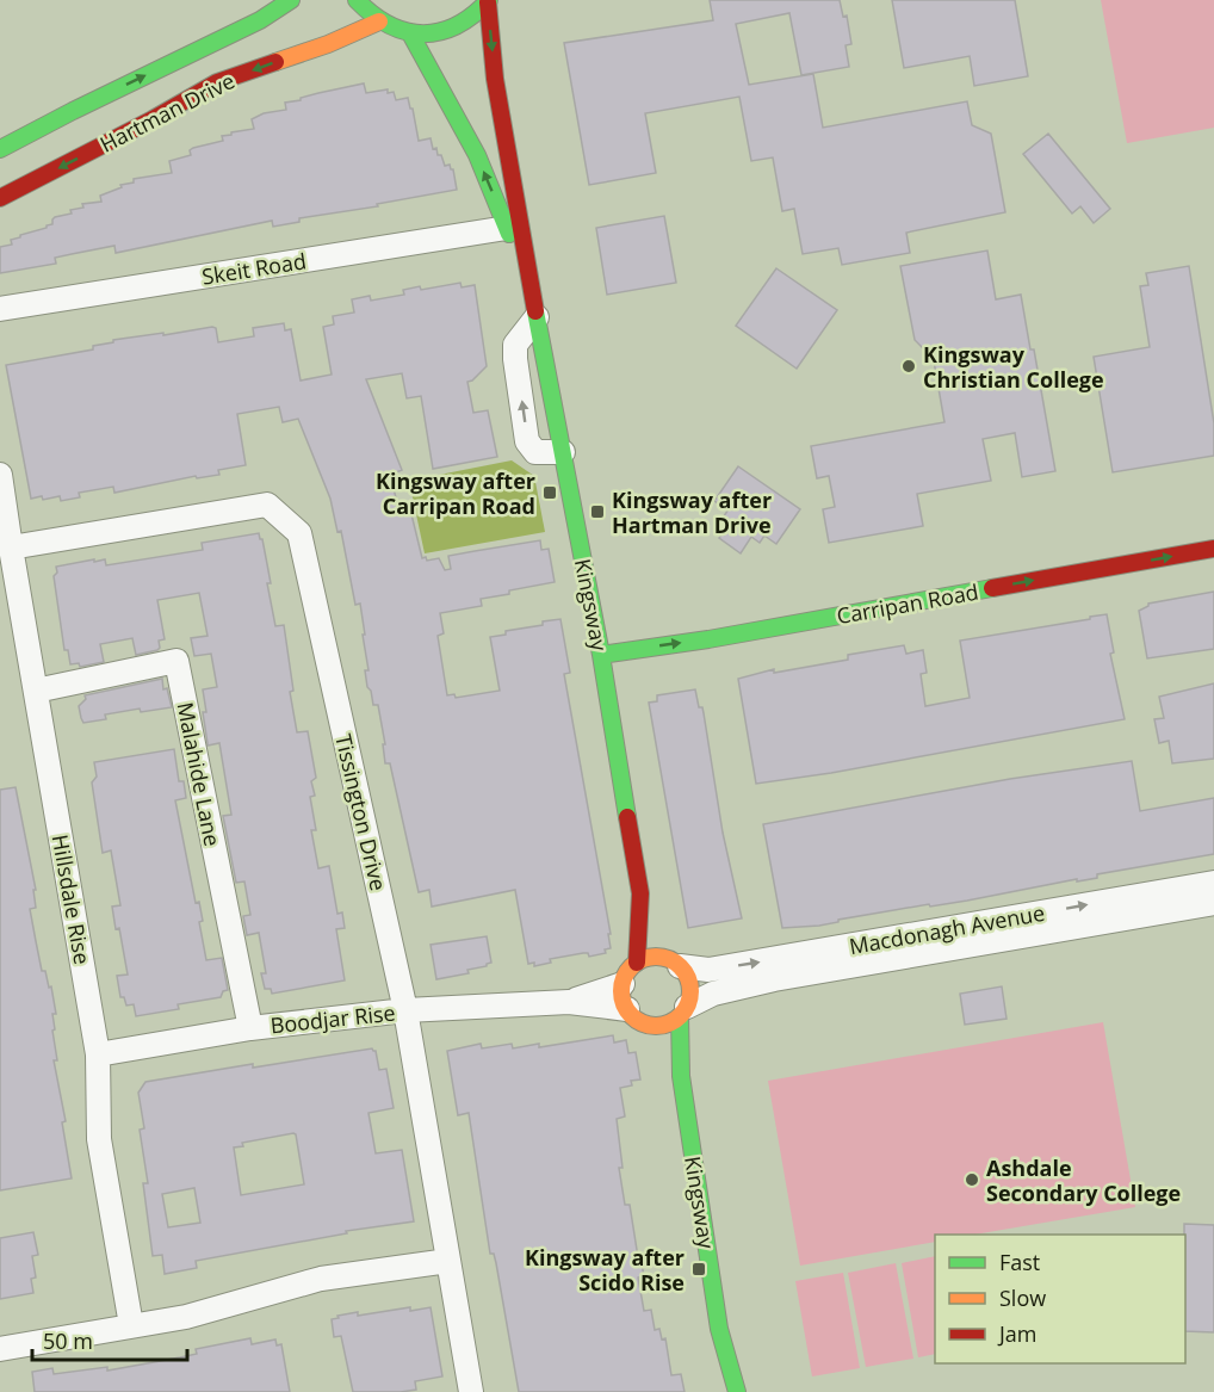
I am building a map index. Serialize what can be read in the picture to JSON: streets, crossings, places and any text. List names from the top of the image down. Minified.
{"streets":{"main road":["Hartman Drive","Carripan Road","Kingsway"],"street":["Skeit Road","Malahide Lane","Tissington Drive","Hillsdale Rise","Macdonagh Avenue","Boodjar Rise"]},"crossings":[["Skeit Road","Kingsway"],["Carripan Road","Kingsway"],["Kingsway","Macdonagh Avenue"],["Kingsway","Boodjar Rise"],["Malahide Lane","Hillsdale Rise"],["Malahide Lane","Boodjar Rise"],["Tissington Drive","Hillsdale Rise"],["Tissington Drive","Boodjar Rise"],["Hillsdale Rise","Boodjar Rise"],["Macdonagh Avenue","Boodjar Rise"]],"one_way":["Carripan Road"],"places":{"other":["Kingsway Christian College","Ashdale Secondary College"],"transit":["Kingsway after Carripan Road","Kingsway after Hartman Drive","Kingsway after Scido Rise"]},"legend":["Fast","Slow","Jam"],"scale_bar":"50 m"}
